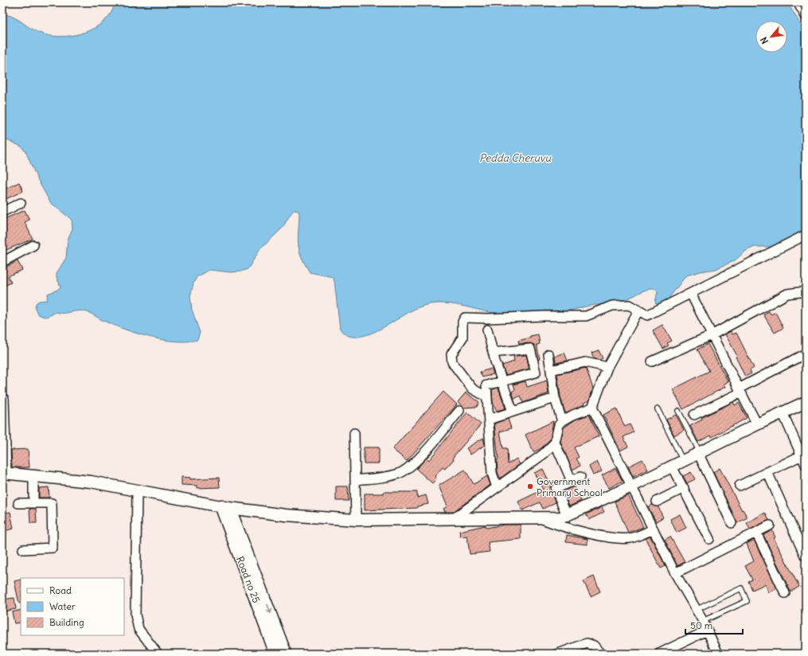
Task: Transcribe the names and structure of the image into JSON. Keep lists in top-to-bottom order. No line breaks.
{"streets":{"street":["Road no 25"]},"water":["Pedda Cheruvu"],"places":["Government Primary School"],"legend":["Road","Water","Building"],"scale_bar":"50 m","north":"bottom left"}
